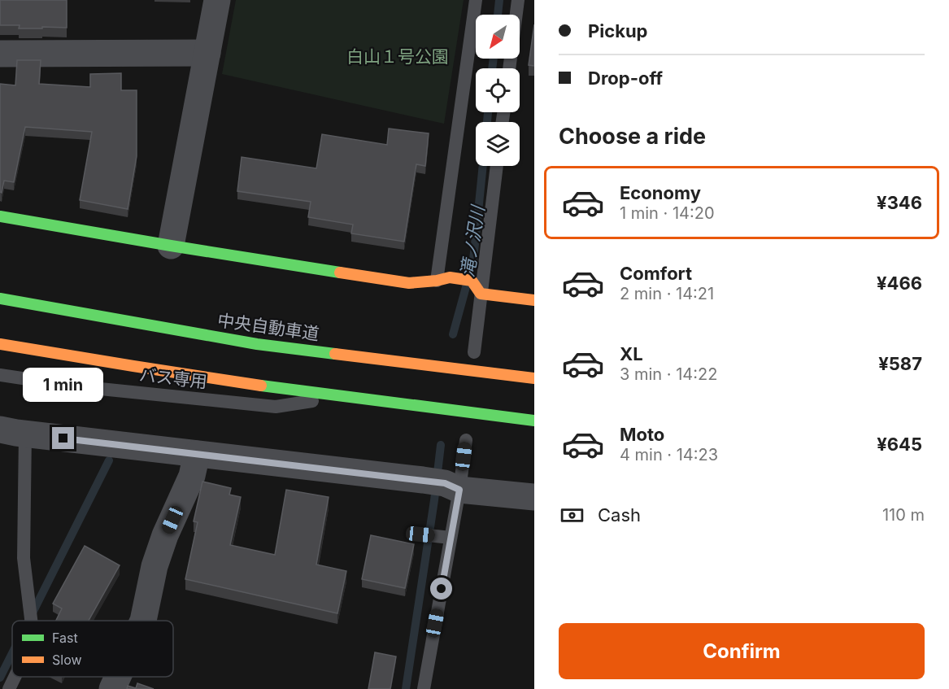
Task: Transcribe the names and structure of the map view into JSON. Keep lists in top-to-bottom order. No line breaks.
{"streets":{"main road":["中央自動車道"],"lane":["バス専用"]},"water":["滝ノ沢川"],"parks":["白山１号公園"],"legend":["Fast","Slow"],"north":"bottom left","page":{"banner":["Pickup","Drop-off"],"heading":"Choose a ride","list":[{"name":"Economy","note":"1 min · 14:20","value":"¥346"},{"name":"Comfort","note":"2 min · 14:21","value":"¥466"},{"name":"XL","note":"3 min · 14:22","value":"¥587"},{"name":"Moto","note":"4 min · 14:23","value":"¥645"}],"bubble":"1 min","pay":["Cash","110 m"],"buttons":"Confirm"}}
